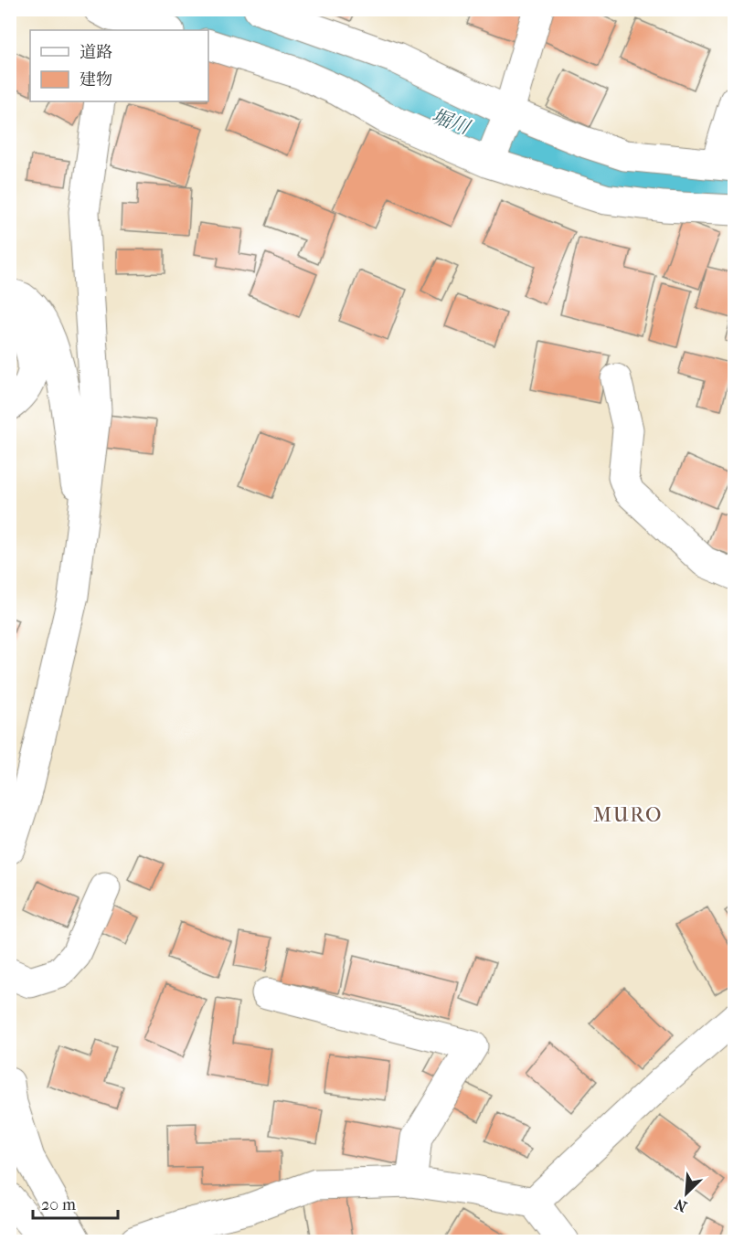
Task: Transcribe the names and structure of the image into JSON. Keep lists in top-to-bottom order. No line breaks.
{"districts":["MURO"],"water":["堀川"],"legend":["道路","建物"],"scale_bar":"20 m","north":"bottom left"}
